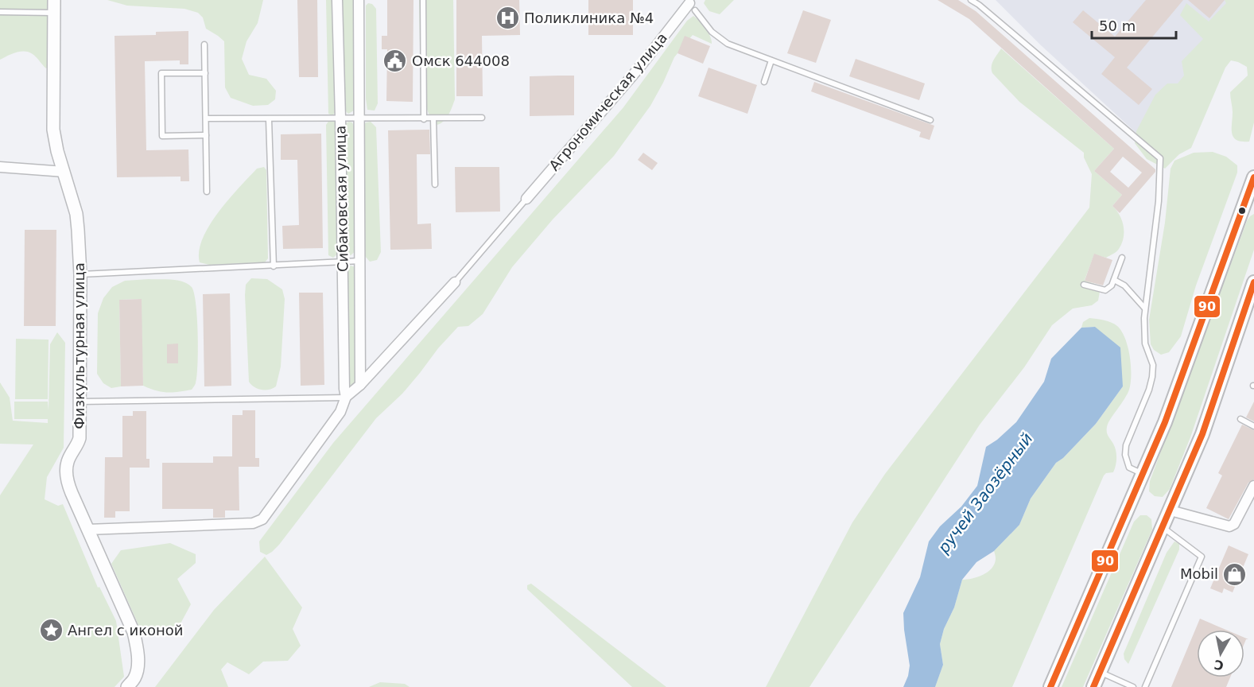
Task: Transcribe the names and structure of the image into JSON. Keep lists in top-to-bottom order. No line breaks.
{"streets":{"street":["Агрономическая улица","Сибаковская улица","Физкультурная улица"]},"water":["ручей Заозёрный"],"places":{"hospital":["Поликлиника №4"],"public building":["Омск 644008"],"shop":["Mobil"],"place":["Ангел с иконой"]},"lines":["transit line 90"],"scale_bar":"50 m","north":"bottom"}
